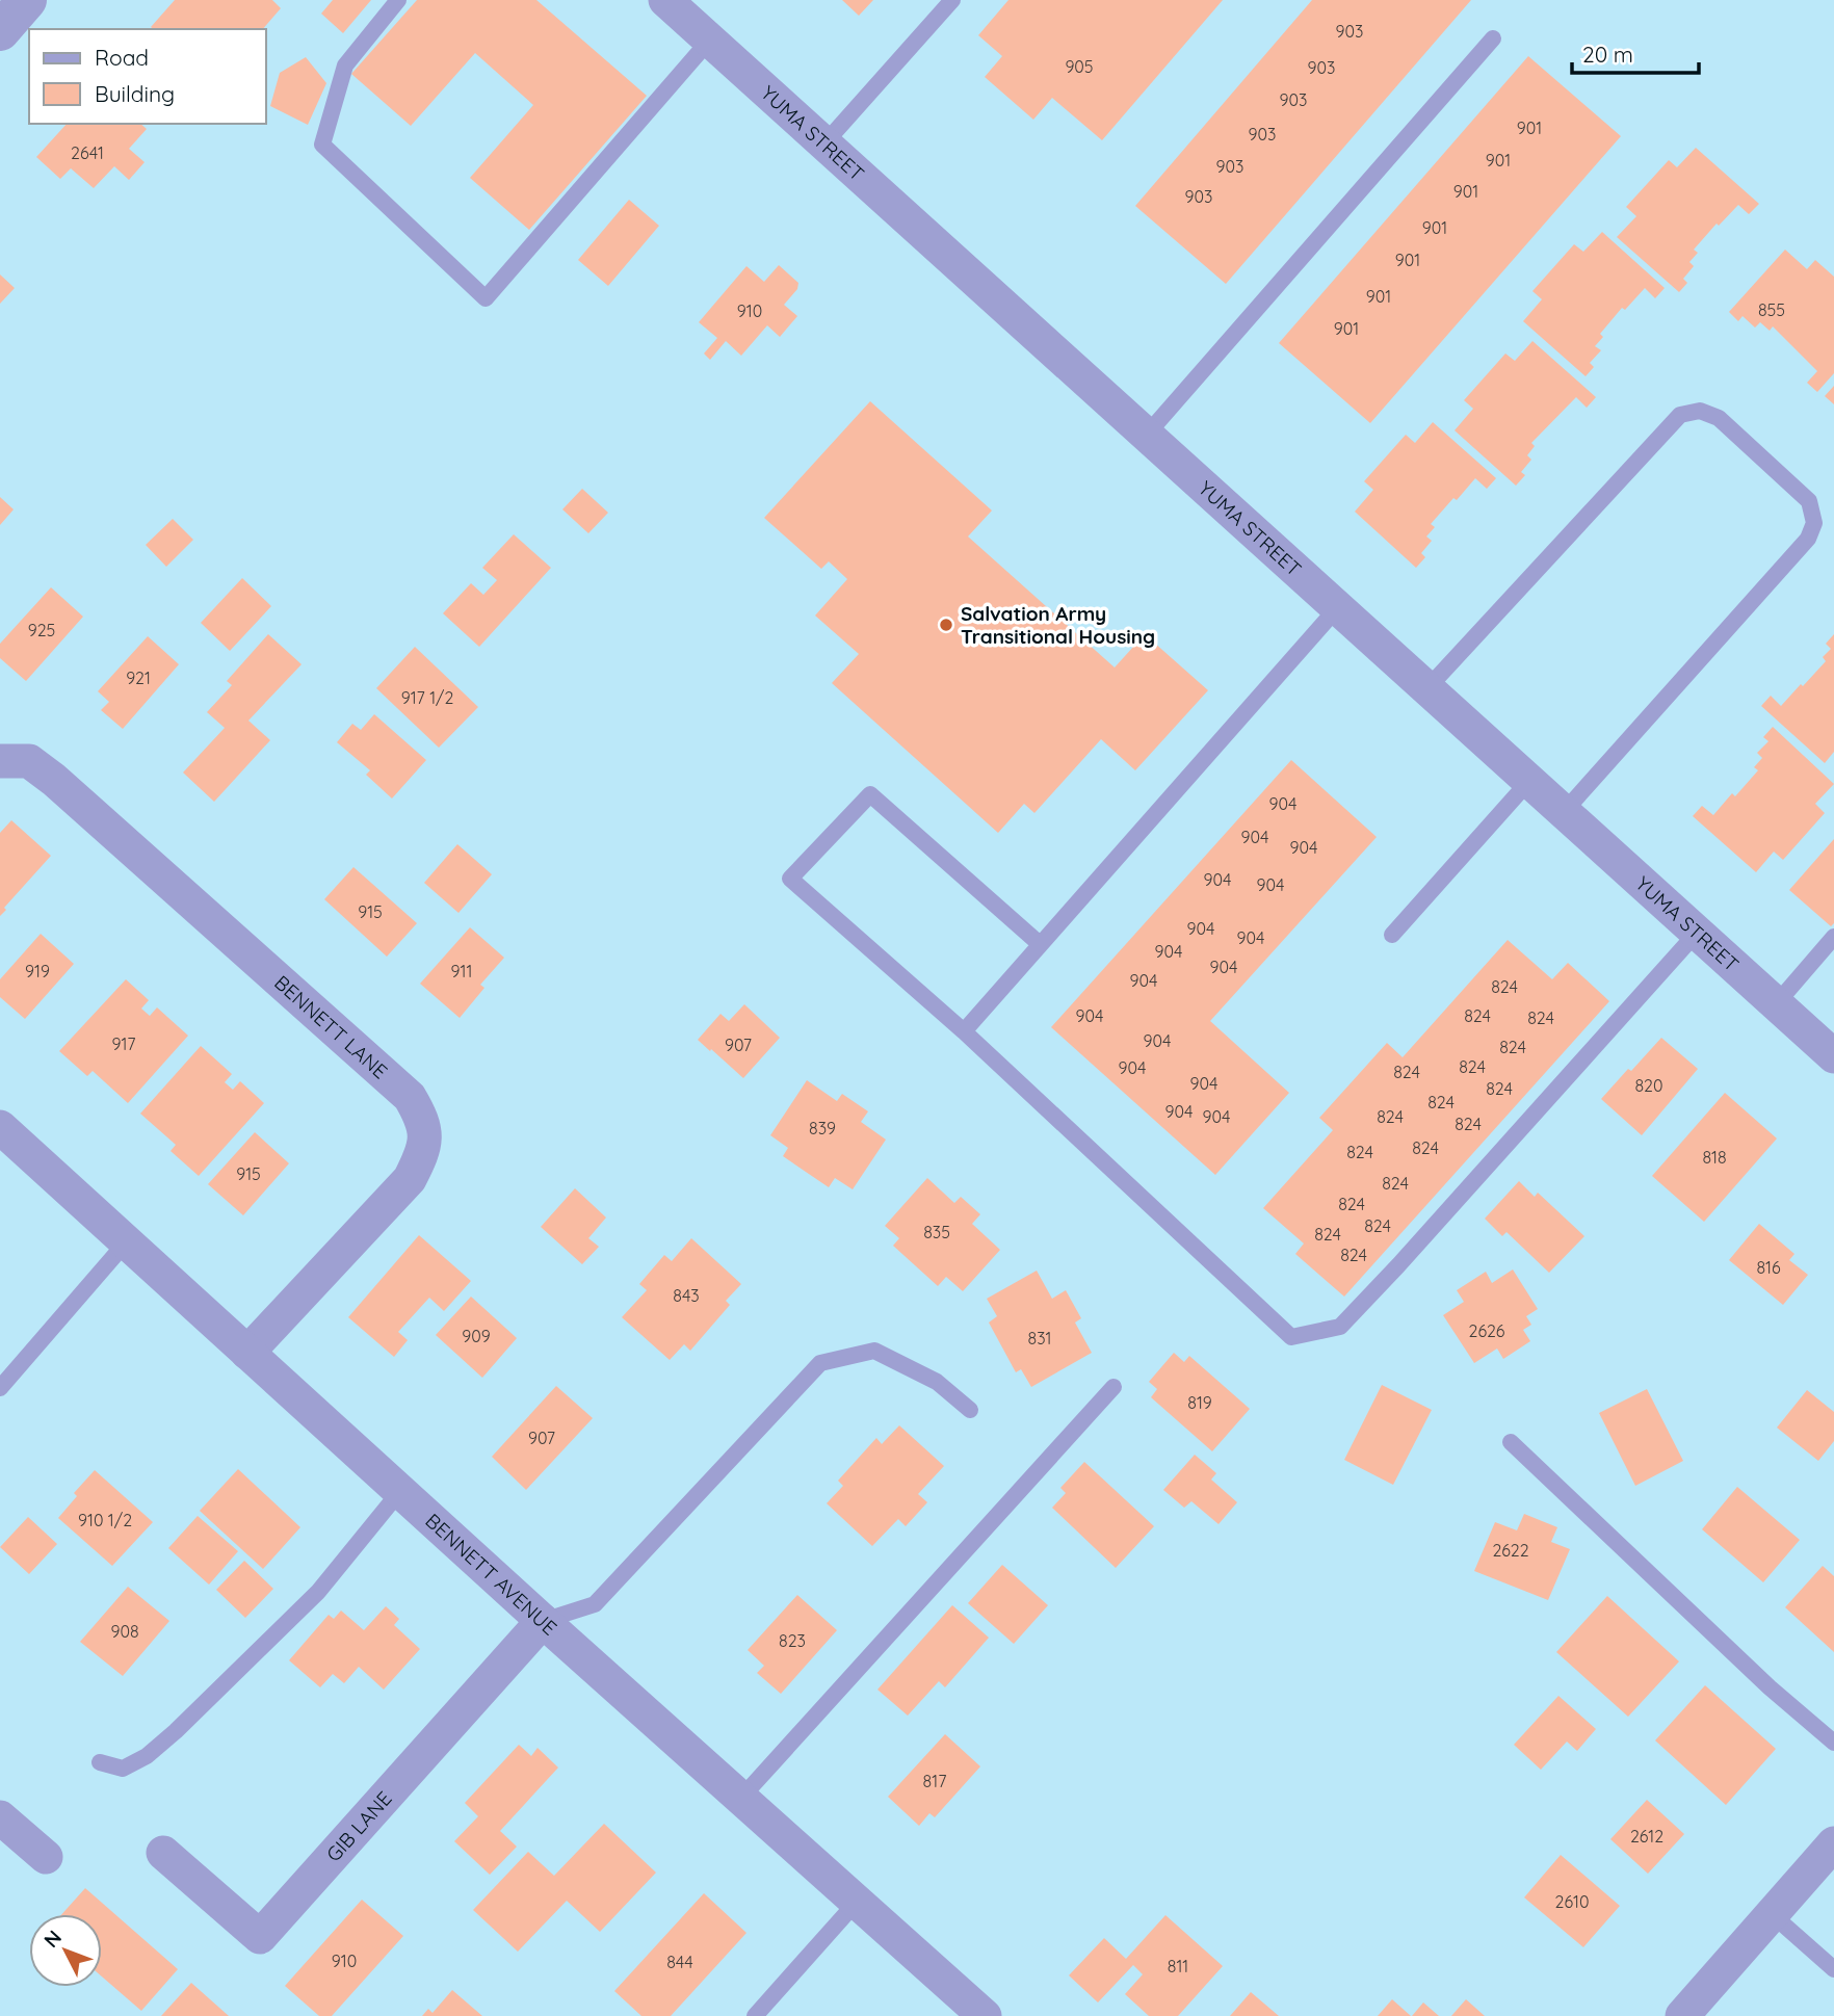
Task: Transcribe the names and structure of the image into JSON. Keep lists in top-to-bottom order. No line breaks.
{"streets":{"street":["YUMA STREET","BENNETT LANE","BENNETT AVENUE","GIB LANE"]},"crossings":[["BENNETT LANE","BENNETT AVENUE"],["BENNETT AVENUE","GIB LANE"]],"places":["Salvation Army Transitional Housing"],"house_numbers":["903","905","903","903","901","903","2641","901","903","901","903","901","901","901","855","910","901","925","921","917 1/2","904","904","904","904","904","915","904","904","904","904","919","911","904","824","904","824","824","904","917","907","824","824","904","824","904","820","824","824","904","904","824","824","839","824","824","818","915","824","824","824","835","824","824","816","843","2626","909","831","819","907","910 1/2","2622","908","823","817","2612","2610","910","844","811"],"legend":["Road","Building"],"scale_bar":"20 m","north":"top left"}
